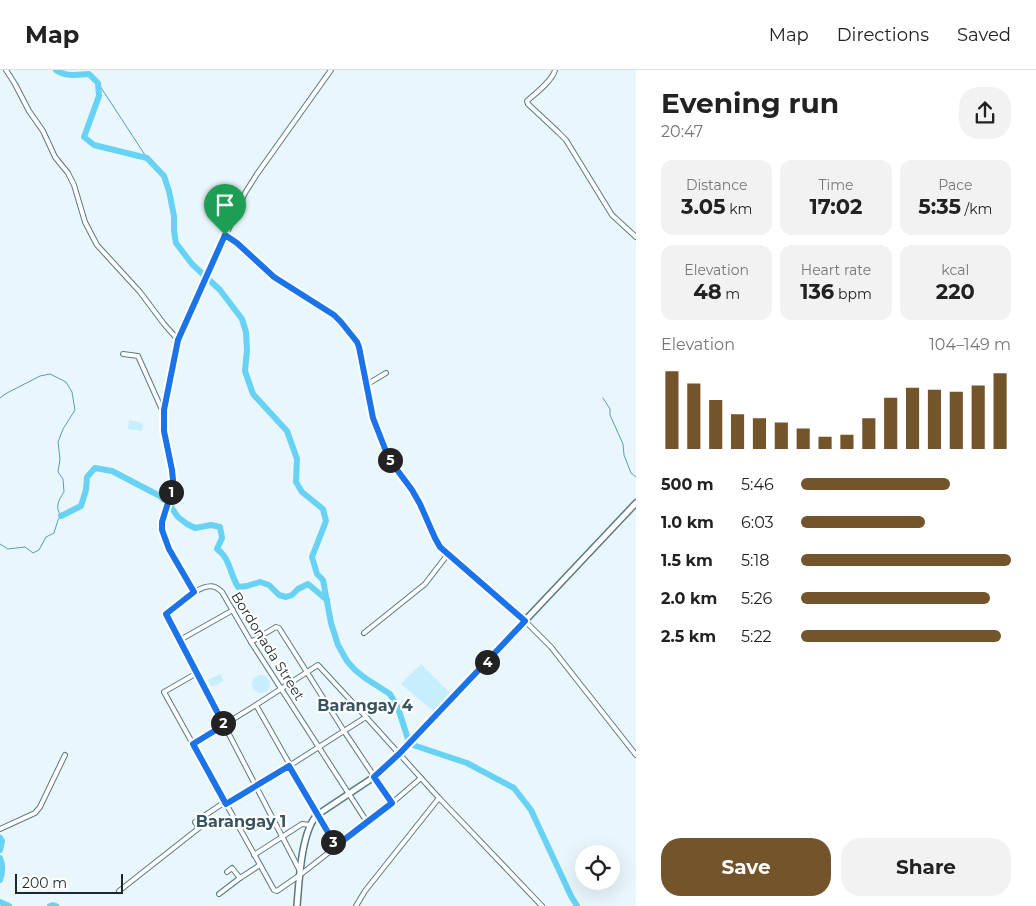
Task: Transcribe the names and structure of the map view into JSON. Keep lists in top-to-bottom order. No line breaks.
{"streets":{"street":["Bordonada Street"]},"districts":["Barangay 4","Barangay 1"],"scale_bar":"200 m","page":{"header":"Map","nav":["Map","Directions","Saved"],"heading":["Evening run","20:47"],"stats":[["Distance","3.05 km"],["Time","17:02"],["Pace","5:35 /km"],["Elevation","48 m"],["Heart rate","136 bpm"],["kcal","220"]],"chart":["Elevation","104–149 m"],"pins":["5","1","4","2","3"],"list":[{"name":"500 m","note":"5:46"},{"name":"1.0 km","note":"6:03"},{"name":"1.5 km","note":"5:18"},{"name":"2.0 km","note":"5:26"},{"name":"2.5 km","note":"5:22"}],"buttons":["Save","Share"],"scale":"200 m"}}
